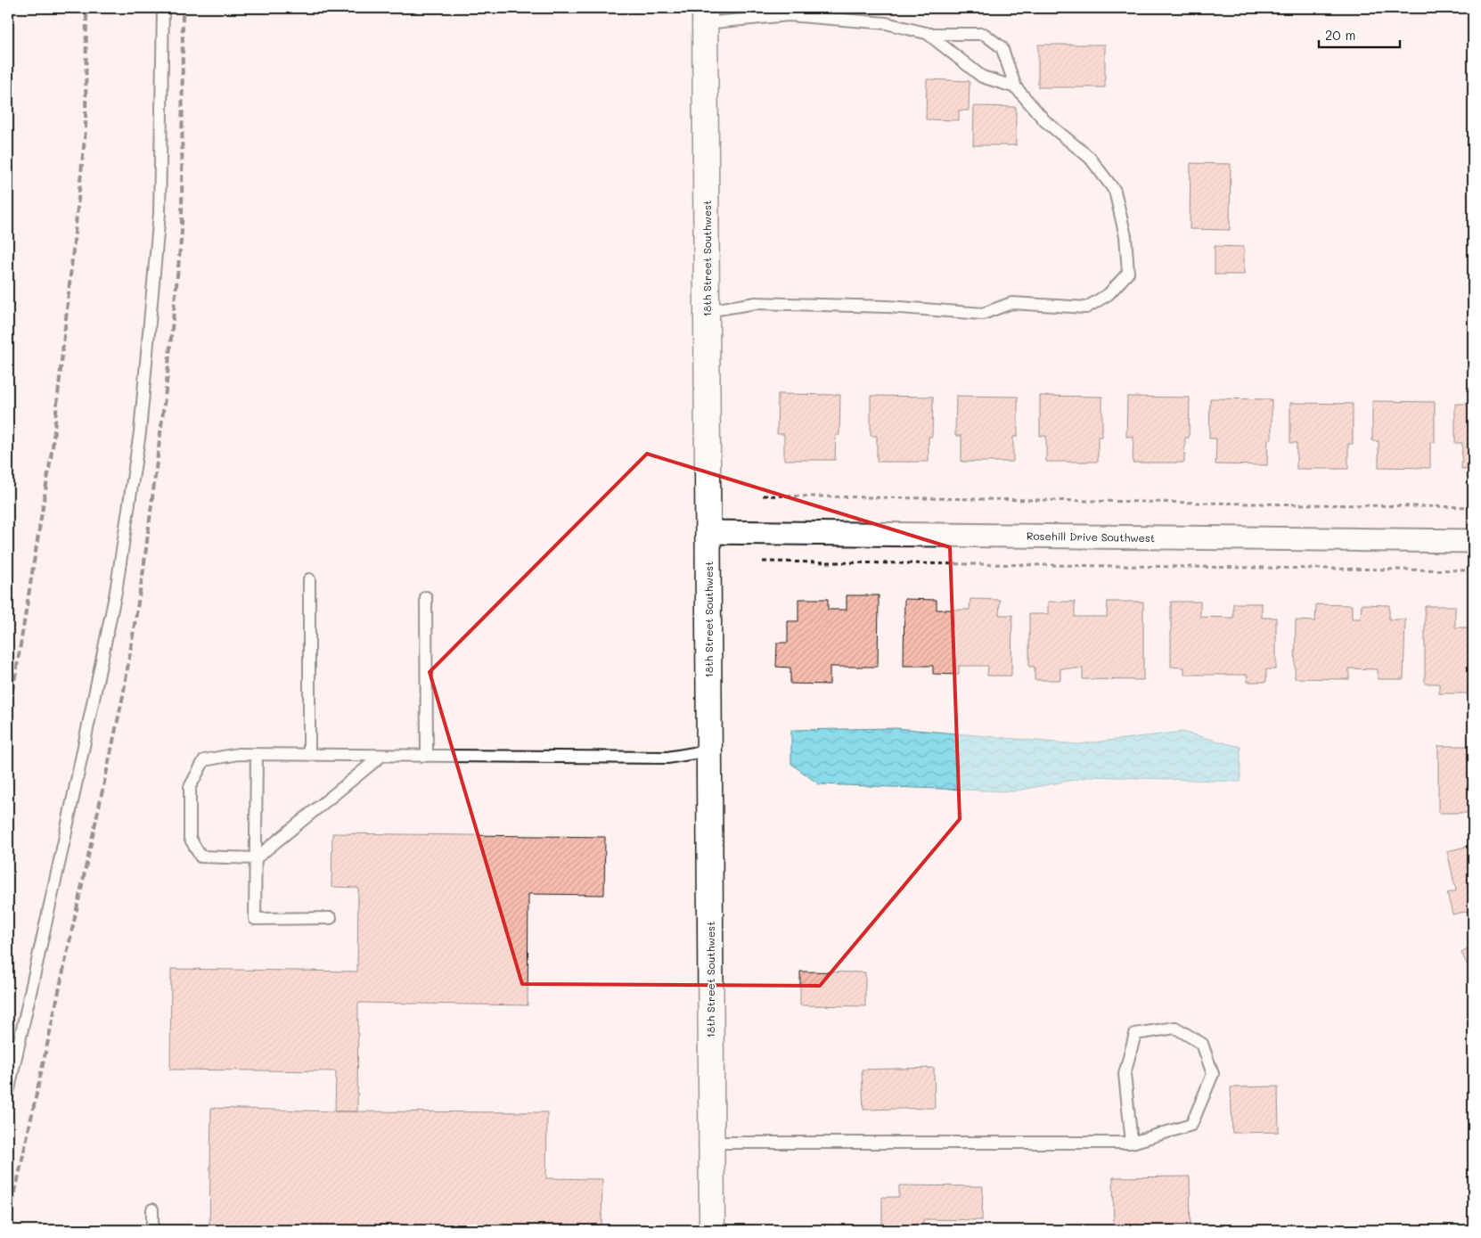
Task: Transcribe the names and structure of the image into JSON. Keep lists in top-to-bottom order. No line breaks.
{"streets":{"street":["18th Street Southwest","Rosehill Drive Southwest"]},"crossings":[["18th Street Southwest","Rosehill Drive Southwest"]],"scale_bar":"20 m"}
